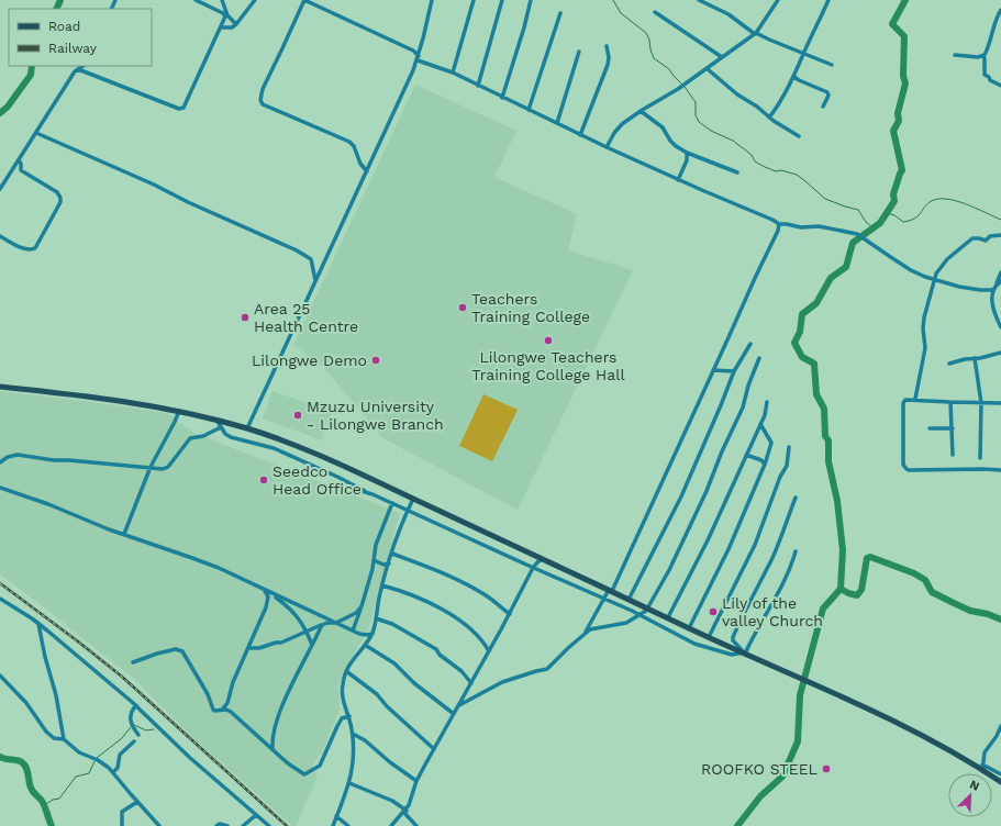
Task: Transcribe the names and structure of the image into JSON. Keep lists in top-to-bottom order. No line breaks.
{"places":["Teachers Training College","Area 25 Health Centre","Lilongwe Teachers Training College Hall","Lilongwe Demo","Mzuzu University - Lilongwe Branch","Seedco Head Office","Lily of the valley Church","ROOFKO STEEL"],"legend":["Road","Railway"],"north":"top right"}
